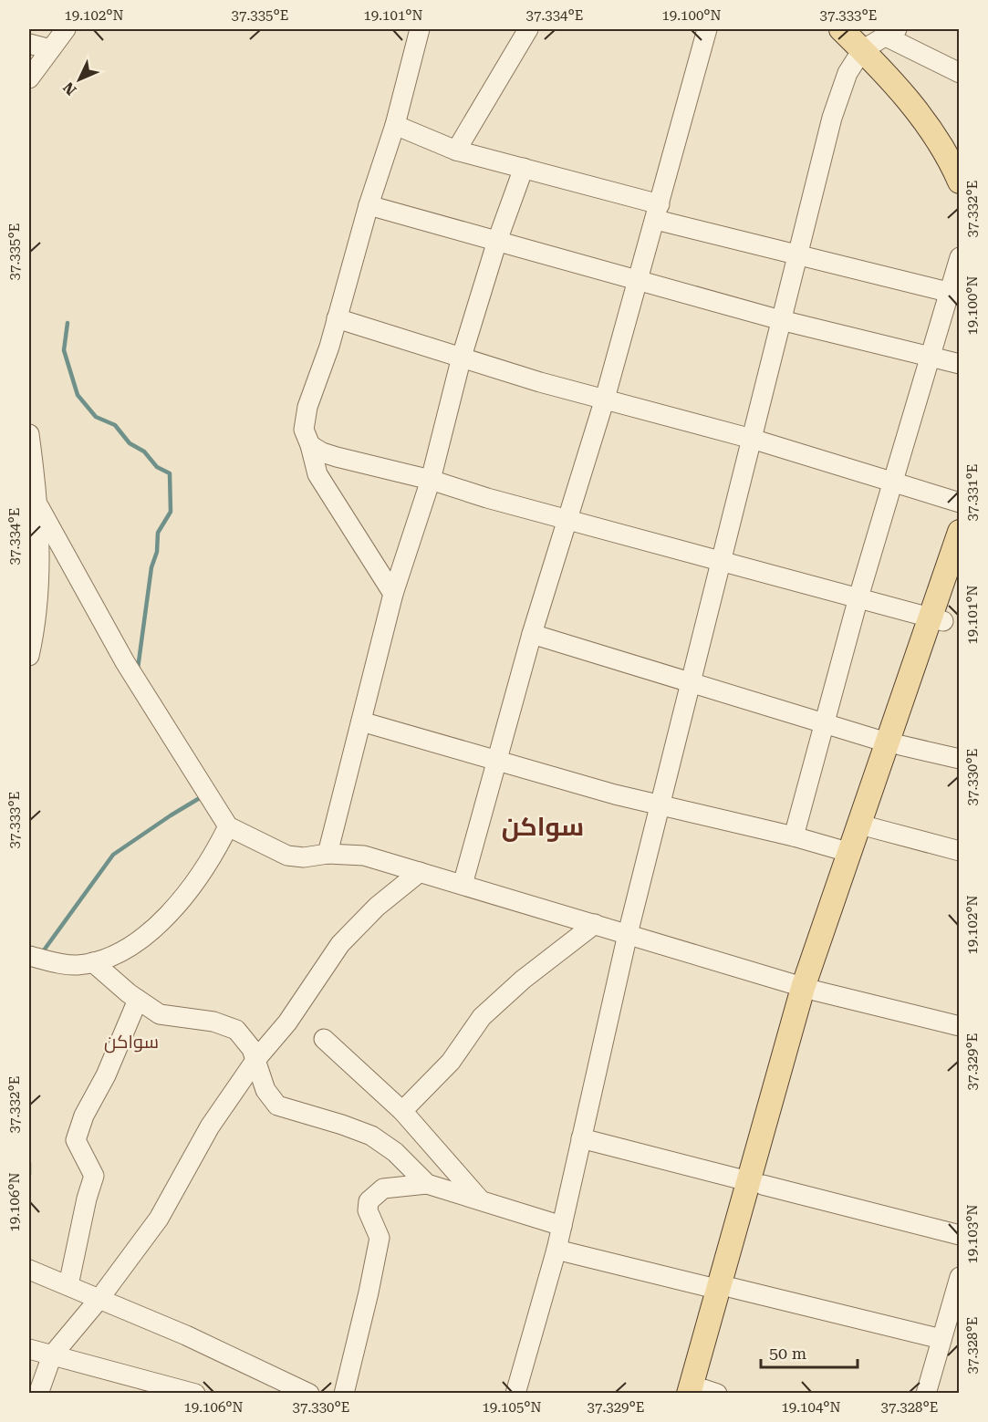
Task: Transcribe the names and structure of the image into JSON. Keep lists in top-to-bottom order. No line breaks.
{"districts":["سواكن","سواكن"],"scale_bar":"50 m","north":"bottom left","coordinates":["19.102°N","37.335°E","19.101°N","37.334°E","19.100°N","37.333°E","37.332°E","37.331°E","37.330°E","37.329°E","19.106°N","19.103°N","37.328°E","19.105°N","19.104°N"]}
